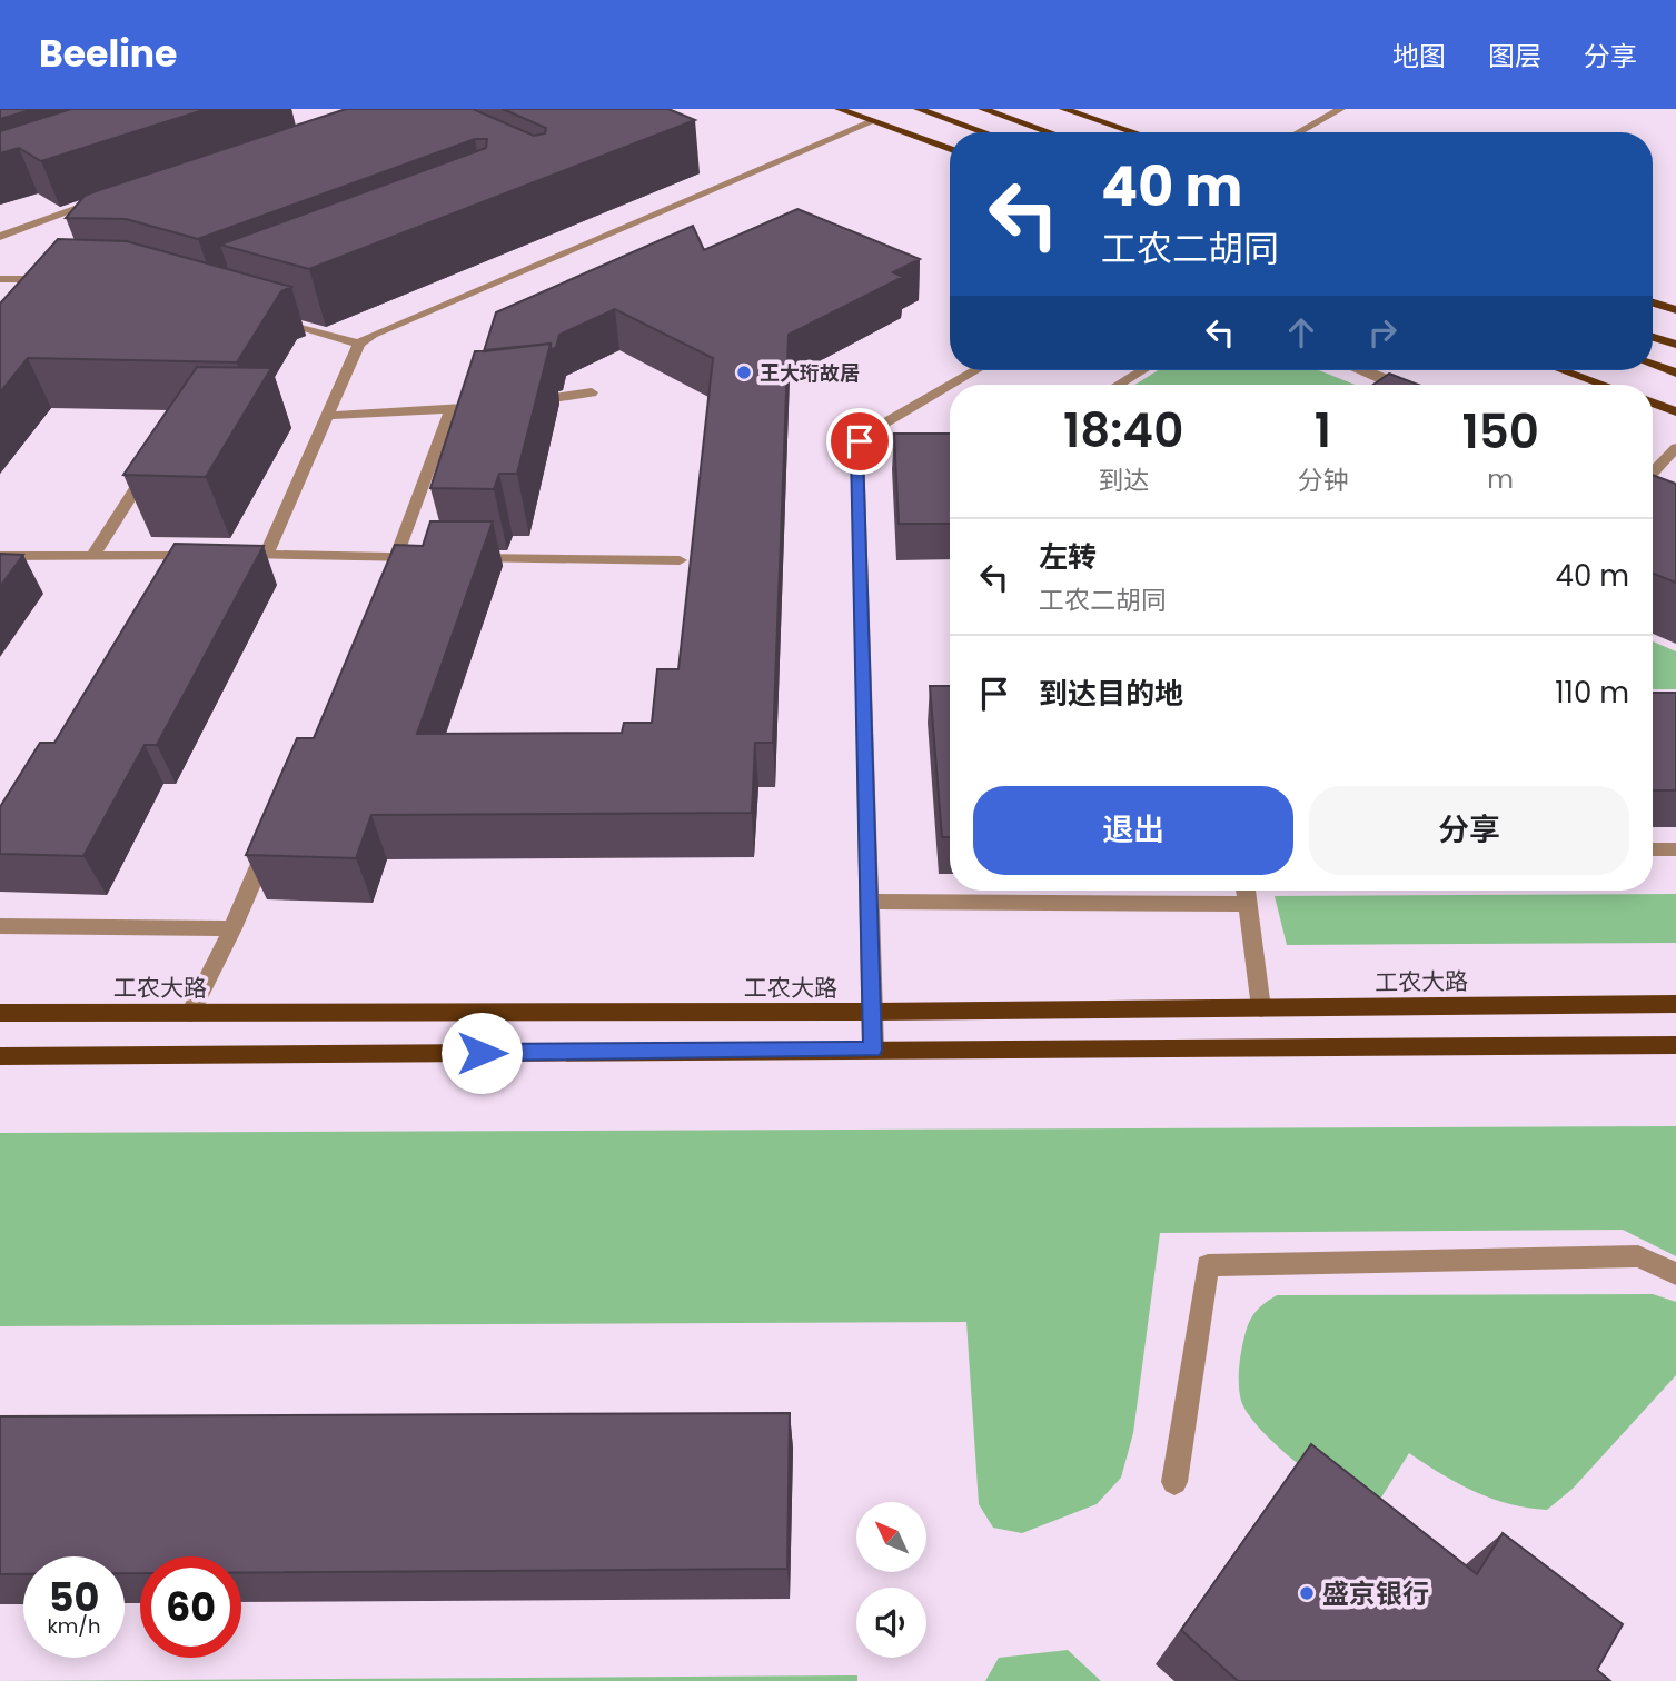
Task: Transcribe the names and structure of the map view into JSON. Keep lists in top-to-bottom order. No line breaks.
{"streets":{"main road":["工农大路"]},"places":["王大珩故居","盛京银行"],"north":"top left","page":{"header":"Beeline","nav":["地图","图层","分享"],"turn":["40 m","工农二胡同"],"eta":["18:40","到达","1","分钟","150","m"],"list":[{"name":"左转","note":"工农二胡同","value":"40 m"},{"name":"到达目的地","value":"110 m"}],"buttons":["退出","分享"],"speed":"50 km/h","limit":"60"}}
